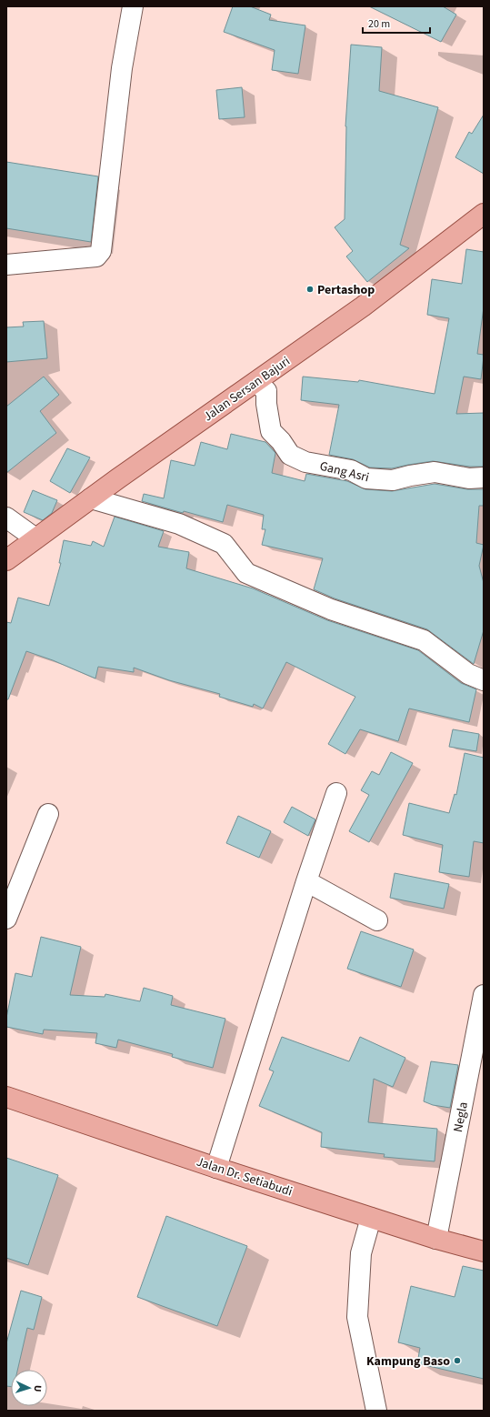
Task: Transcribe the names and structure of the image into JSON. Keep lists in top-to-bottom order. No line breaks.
{"streets":{"main road":["Jalan Sersan Bajuri","Jalan Dr. Setiabudi"],"street":["Gang Asri","Negla"]},"crossings":[["Jalan Sersan Bajuri","Gang Asri"],["Negla","Jalan Dr. Setiabudi"]],"places":["Pertashop","Kampung Baso"],"scale_bar":"20 m","north":"right"}
